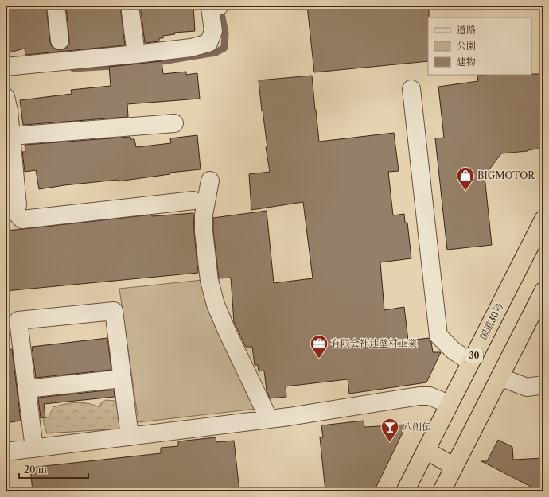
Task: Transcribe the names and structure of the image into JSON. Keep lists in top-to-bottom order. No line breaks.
{"streets":{"highway":["国道30号","30"]},"places":{"shop":["BIGMOTOR"],"office":["有限会社辻壁材工業"],"bar":["八剣伝"]},"legend":["道路","公園","建物"],"scale_bar":"20 m"}
